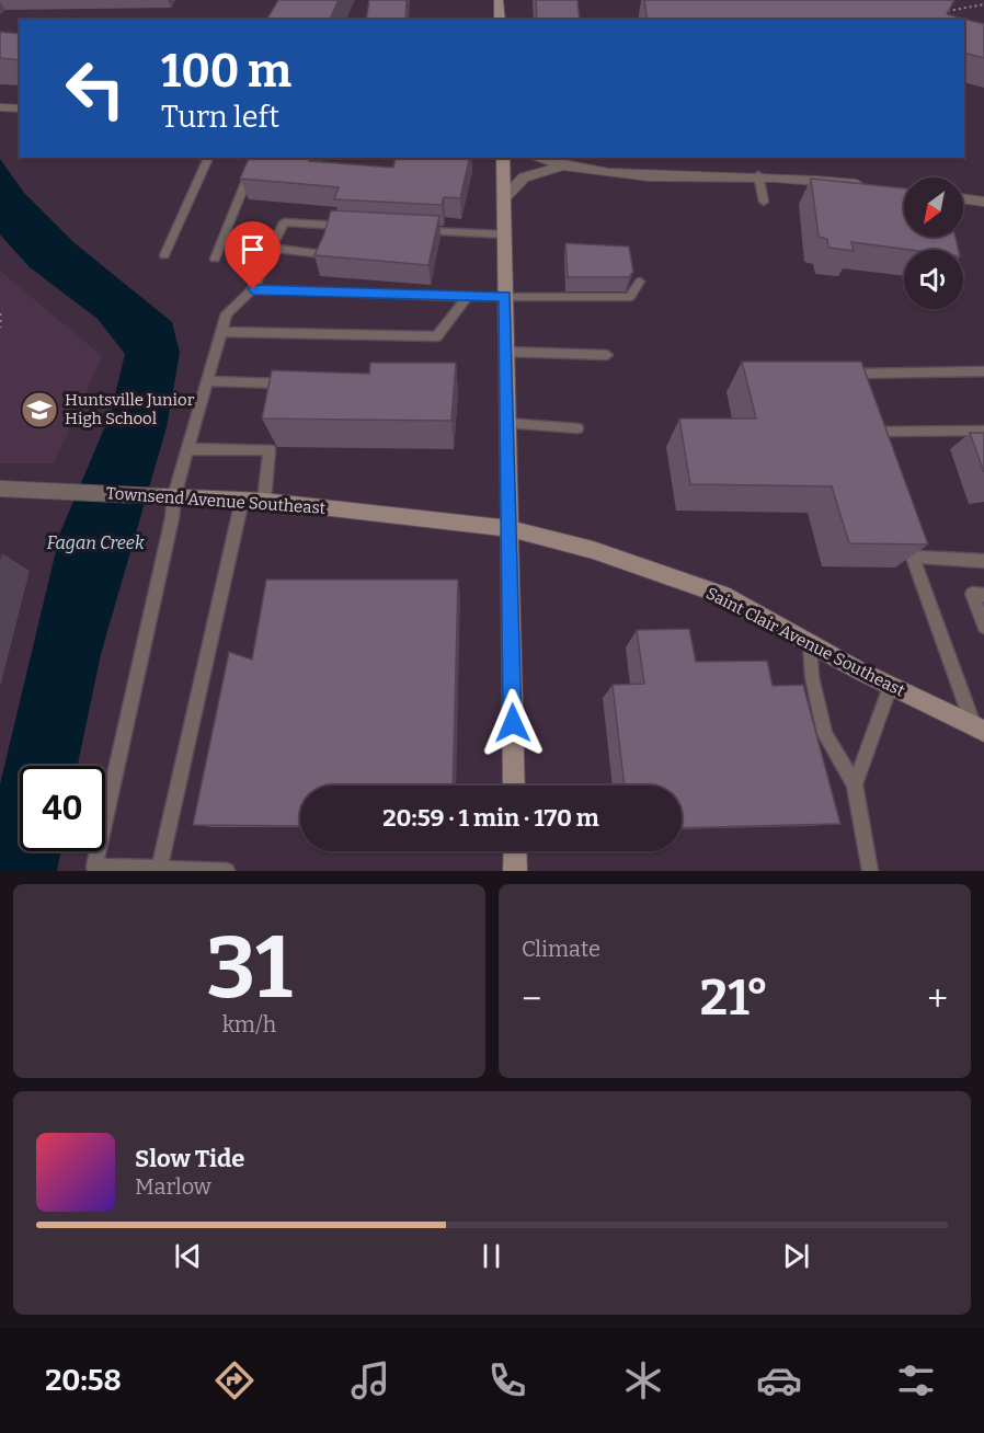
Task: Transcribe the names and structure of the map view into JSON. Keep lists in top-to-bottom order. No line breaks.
{"streets":{"street":["Townsend Avenue Southeast","Saint Clair Avenue Southeast"]},"crossings":[["Townsend Avenue Southeast","Saint Clair Avenue Southeast"]],"water":["Fagan Creek"],"places":{"school or university":["Huntsville Junior High School"]},"north":"bottom left","page":{"turn":["100 m","Turn left"],"limit":"40","trip":"20:59 · 1 min · 170 m","tile":[["31","km/h"],"Climate"],"heat":["−","21°","+"],"song":["Slow Tide","Marlow"],"tabs":"20:58"}}
